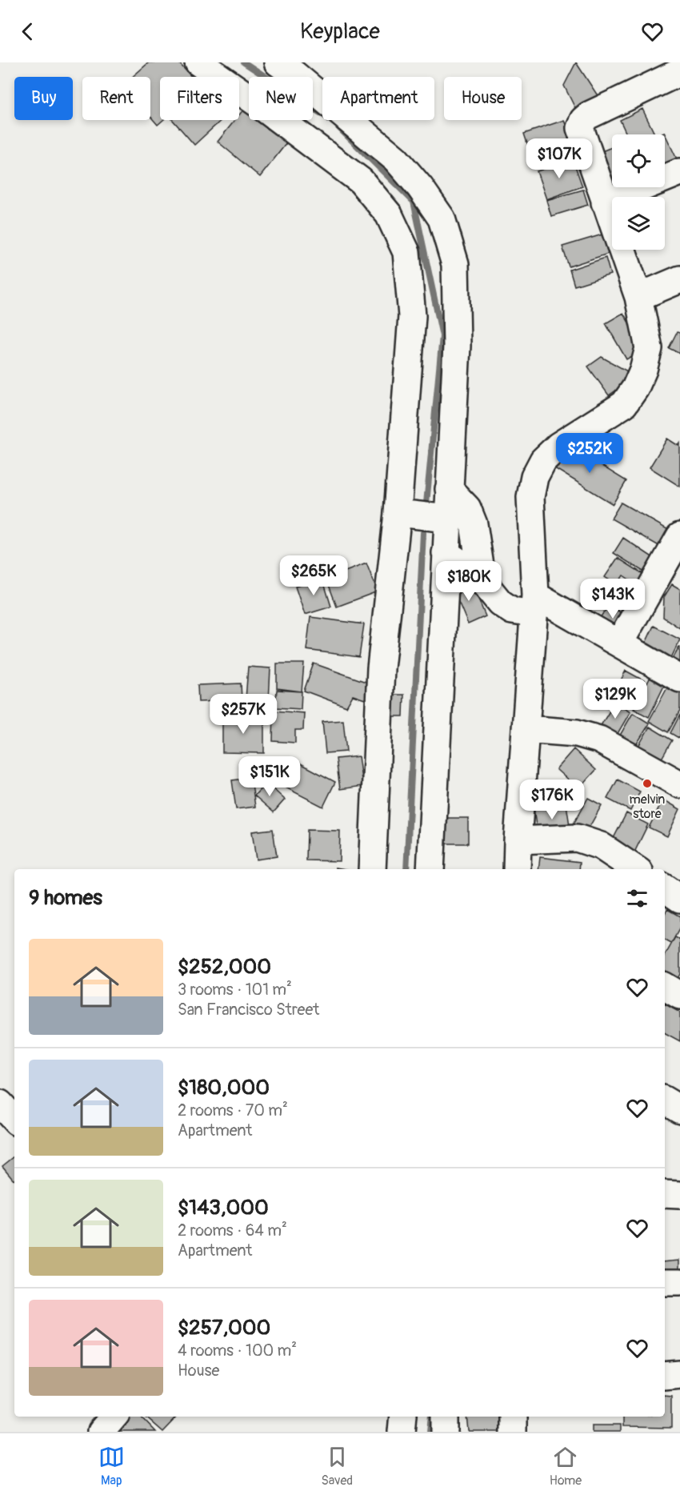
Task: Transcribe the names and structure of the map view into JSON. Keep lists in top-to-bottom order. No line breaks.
{"places":["melvin store"],"page":{"header":"Keyplace","chip":["Buy","Rent","Filters","New","Apartment","House"],"price":["$107K","$252K","$265K","$180K","$143K","$129K","$257K","$151K","$176K"],"heading":"9 homes","list":[{"name":"$252,000","note":"3 rooms · 101 m² · San Francisco Street"},{"name":"$180,000","note":"2 rooms · 70 m² · Apartment"},{"name":"$143,000","note":"2 rooms · 64 m² · Apartment"},{"name":"$257,000","note":"4 rooms · 100 m² · House"}],"tabs":["Map","Saved","Home"]}}
